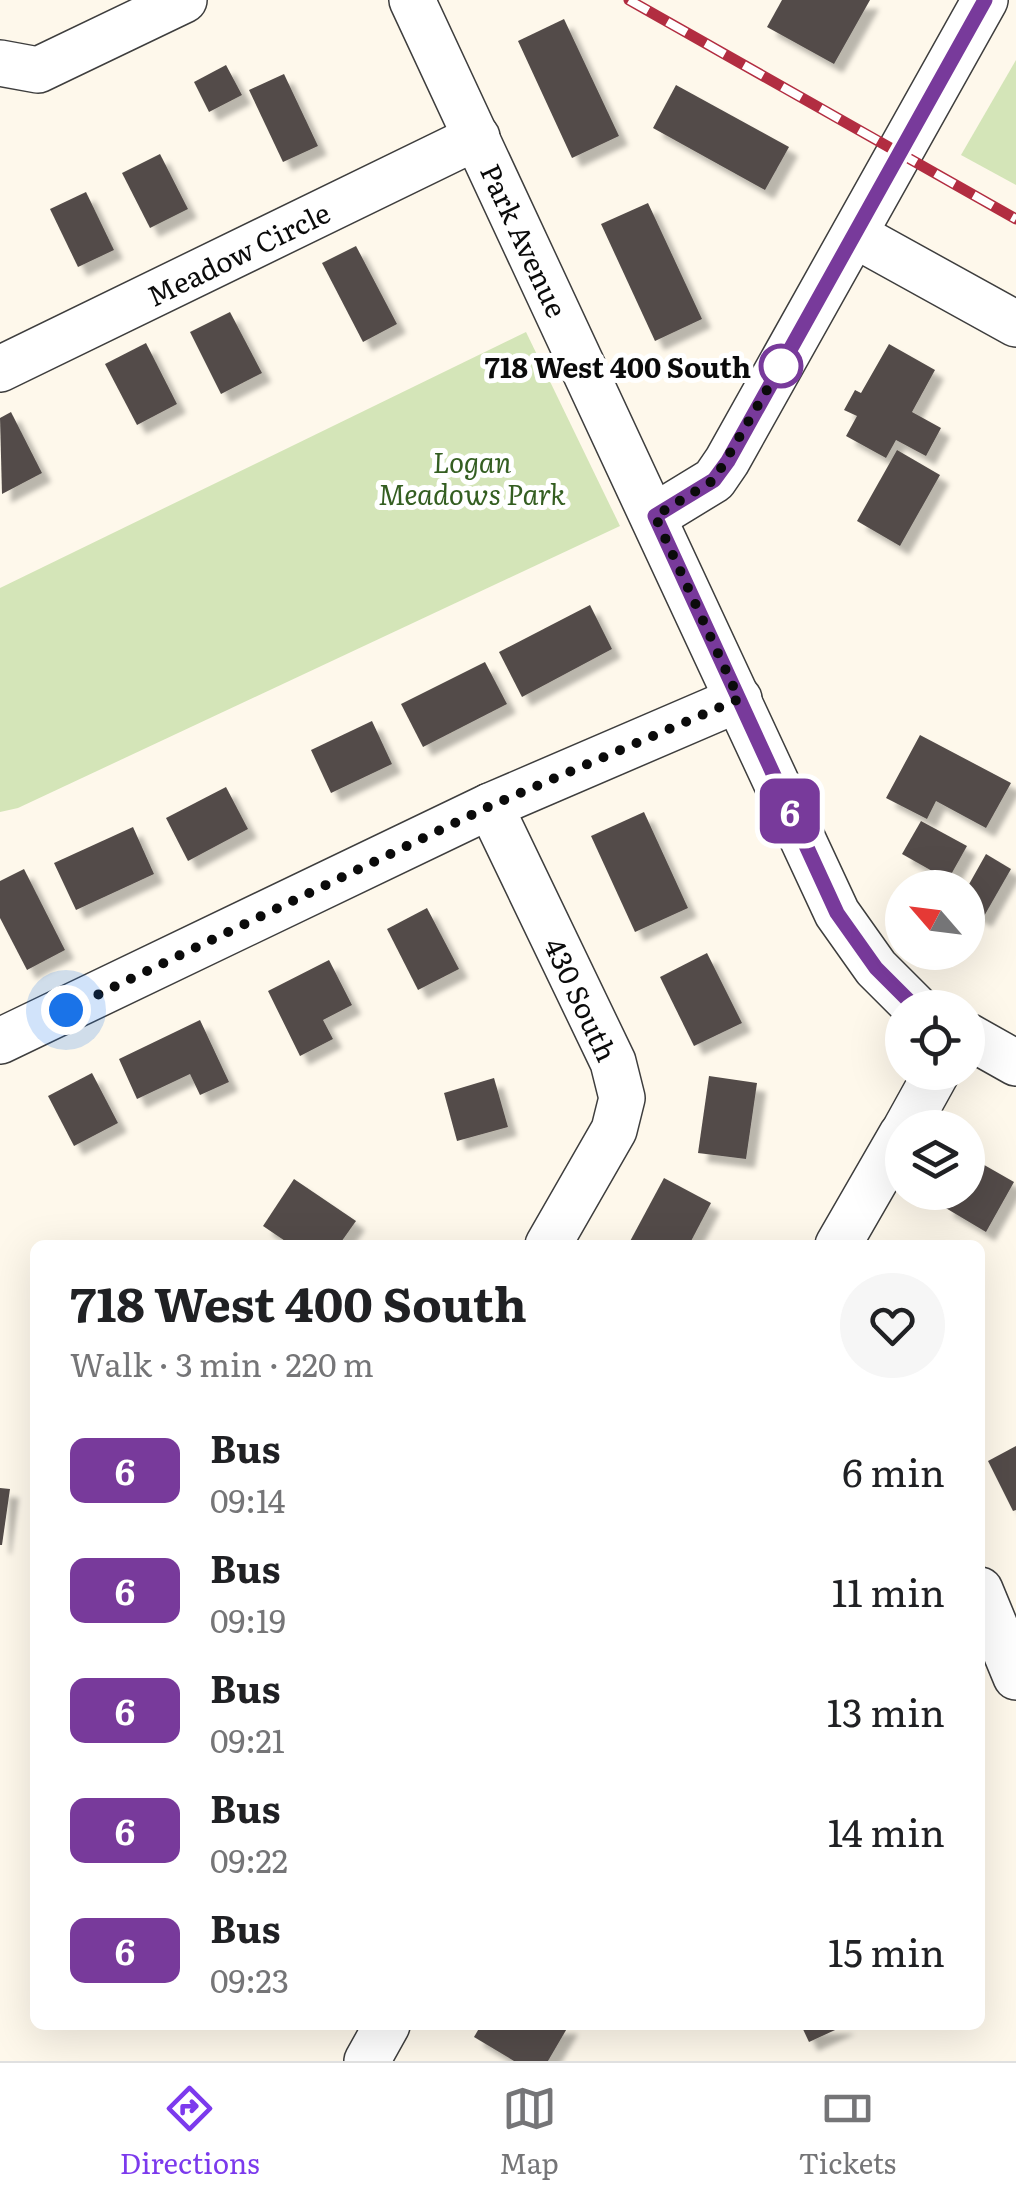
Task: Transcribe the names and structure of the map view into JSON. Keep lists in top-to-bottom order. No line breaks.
{"streets":{"street":["Park Avenue","Meadow Circle","430 South"]},"crossings":[["Park Avenue","Meadow Circle"]],"parks":["Logan Meadows Park"],"places":["718 West 400 South"],"lines":["bus line 6"],"north":"top left","page":{"on_map":"6","heading":["718 West 400 South","Walk · 3 min · 220 m"],"list":[{"mark":"6","name":"Bus","note":"09:14","value":"6 min"},{"mark":"6","name":"Bus","note":"09:19","value":"11 min"},{"mark":"6","name":"Bus","note":"09:21","value":"13 min"},{"mark":"6","name":"Bus","note":"09:22","value":"14 min"},{"mark":"6","name":"Bus","note":"09:23","value":"15 min"}],"tabs":["Directions","Map","Tickets"]}}
